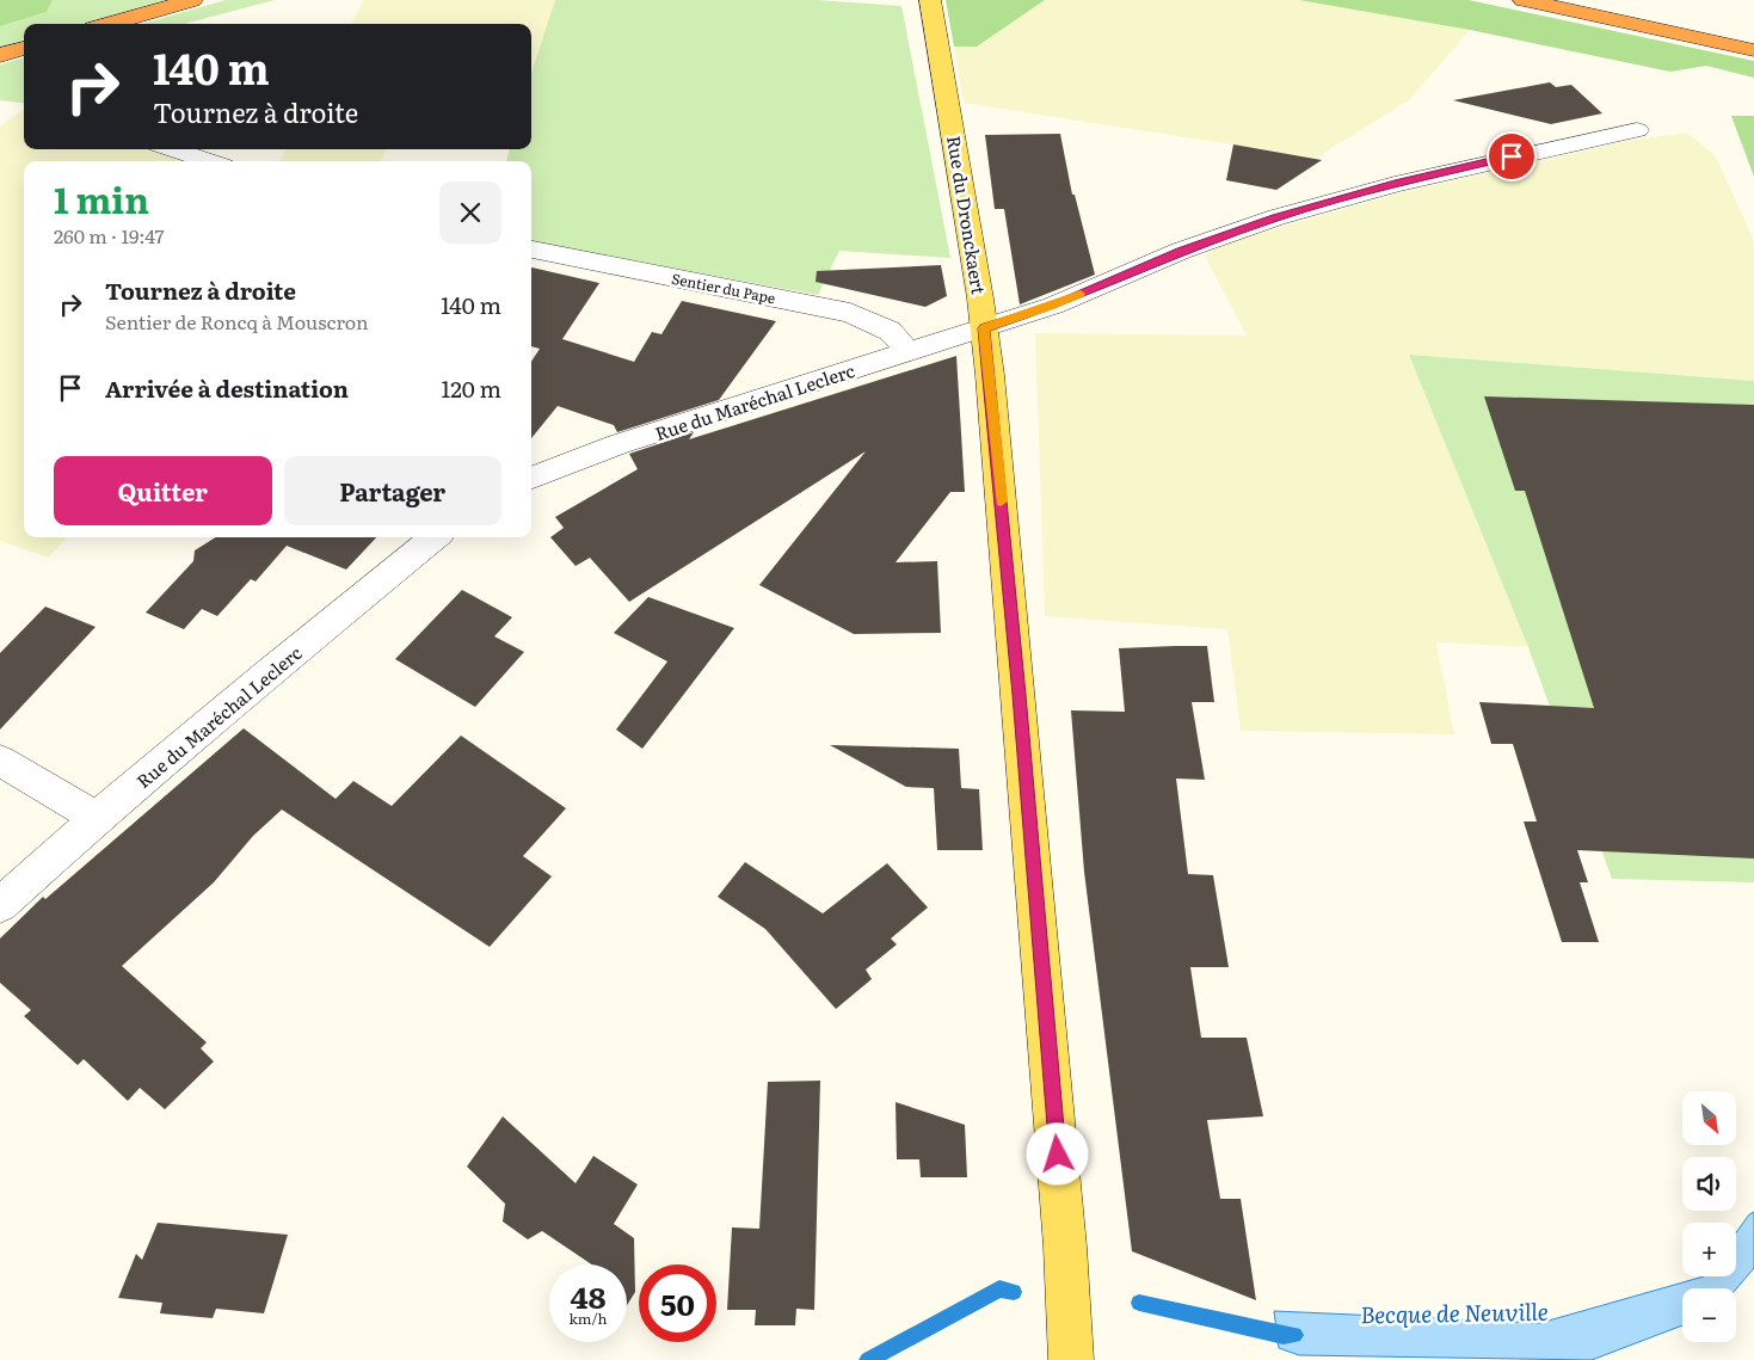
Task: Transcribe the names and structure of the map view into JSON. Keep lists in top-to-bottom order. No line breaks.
{"streets":{"main road":["Rue du Dronckaert"],"street":["Sentier du Pape","Rue du Maréchal Leclerc"]},"crossings":[["Rue du Dronckaert","Rue du Maréchal Leclerc"],["Sentier du Pape","Rue du Maréchal Leclerc"]],"water":["Becque de Neuville"],"north":"bottom right","page":{"turn":["140 m","Tournez à droite"],"heading":["1 min","260 m · 19:47"],"list":[{"name":"Tournez à droite","note":"Sentier de Roncq à Mouscron","value":"140 m"},{"name":"Arrivée à destination","value":"120 m"}],"buttons":["Quitter","Partager"],"map_buttons":["+","−"],"speed":"48 km/h","limit":"50"}}
